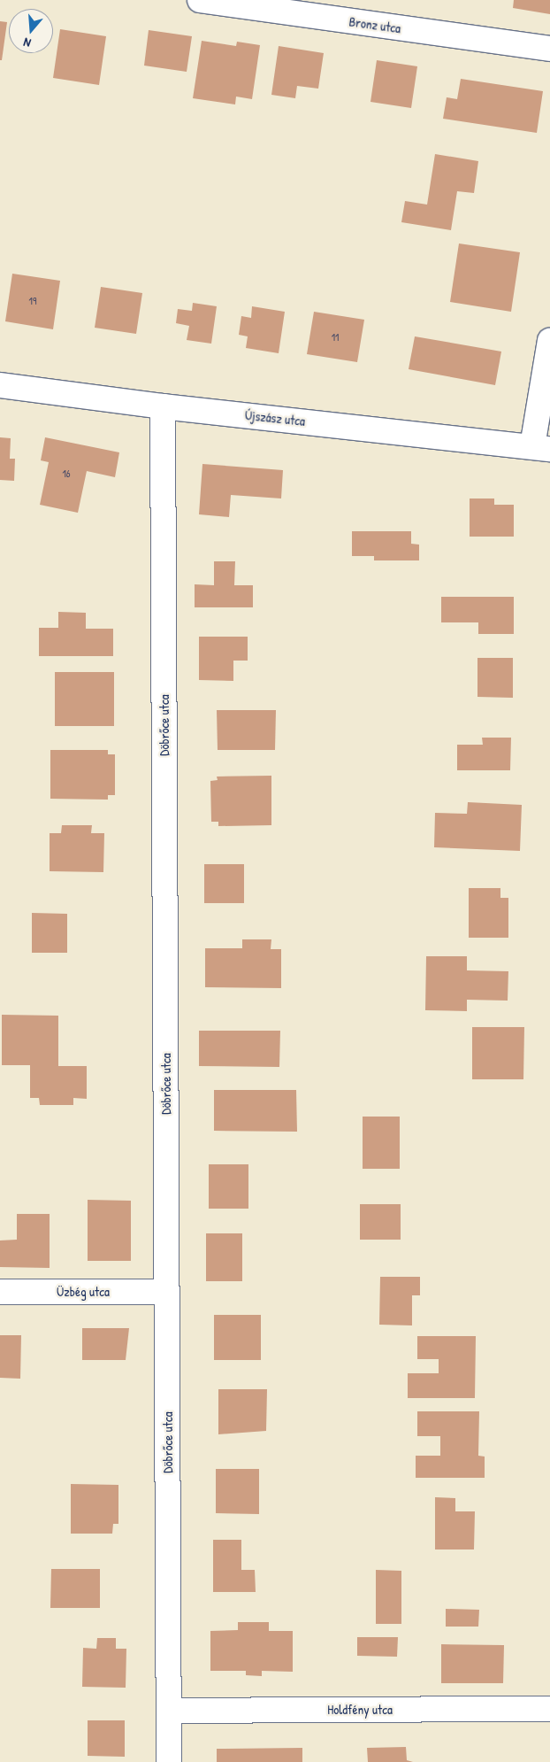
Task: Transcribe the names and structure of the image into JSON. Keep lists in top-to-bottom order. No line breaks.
{"streets":{"street":["Bronz utca","Újszász utca","Döbrőce utca","Üzbég utca","Holdfény utca"]},"crossings":[["Újszász utca","Döbrőce utca"],["Döbrőce utca","Üzbég utca"],["Döbrőce utca","Holdfény utca"]],"house_numbers":["19","11","16"],"north":"bottom"}
